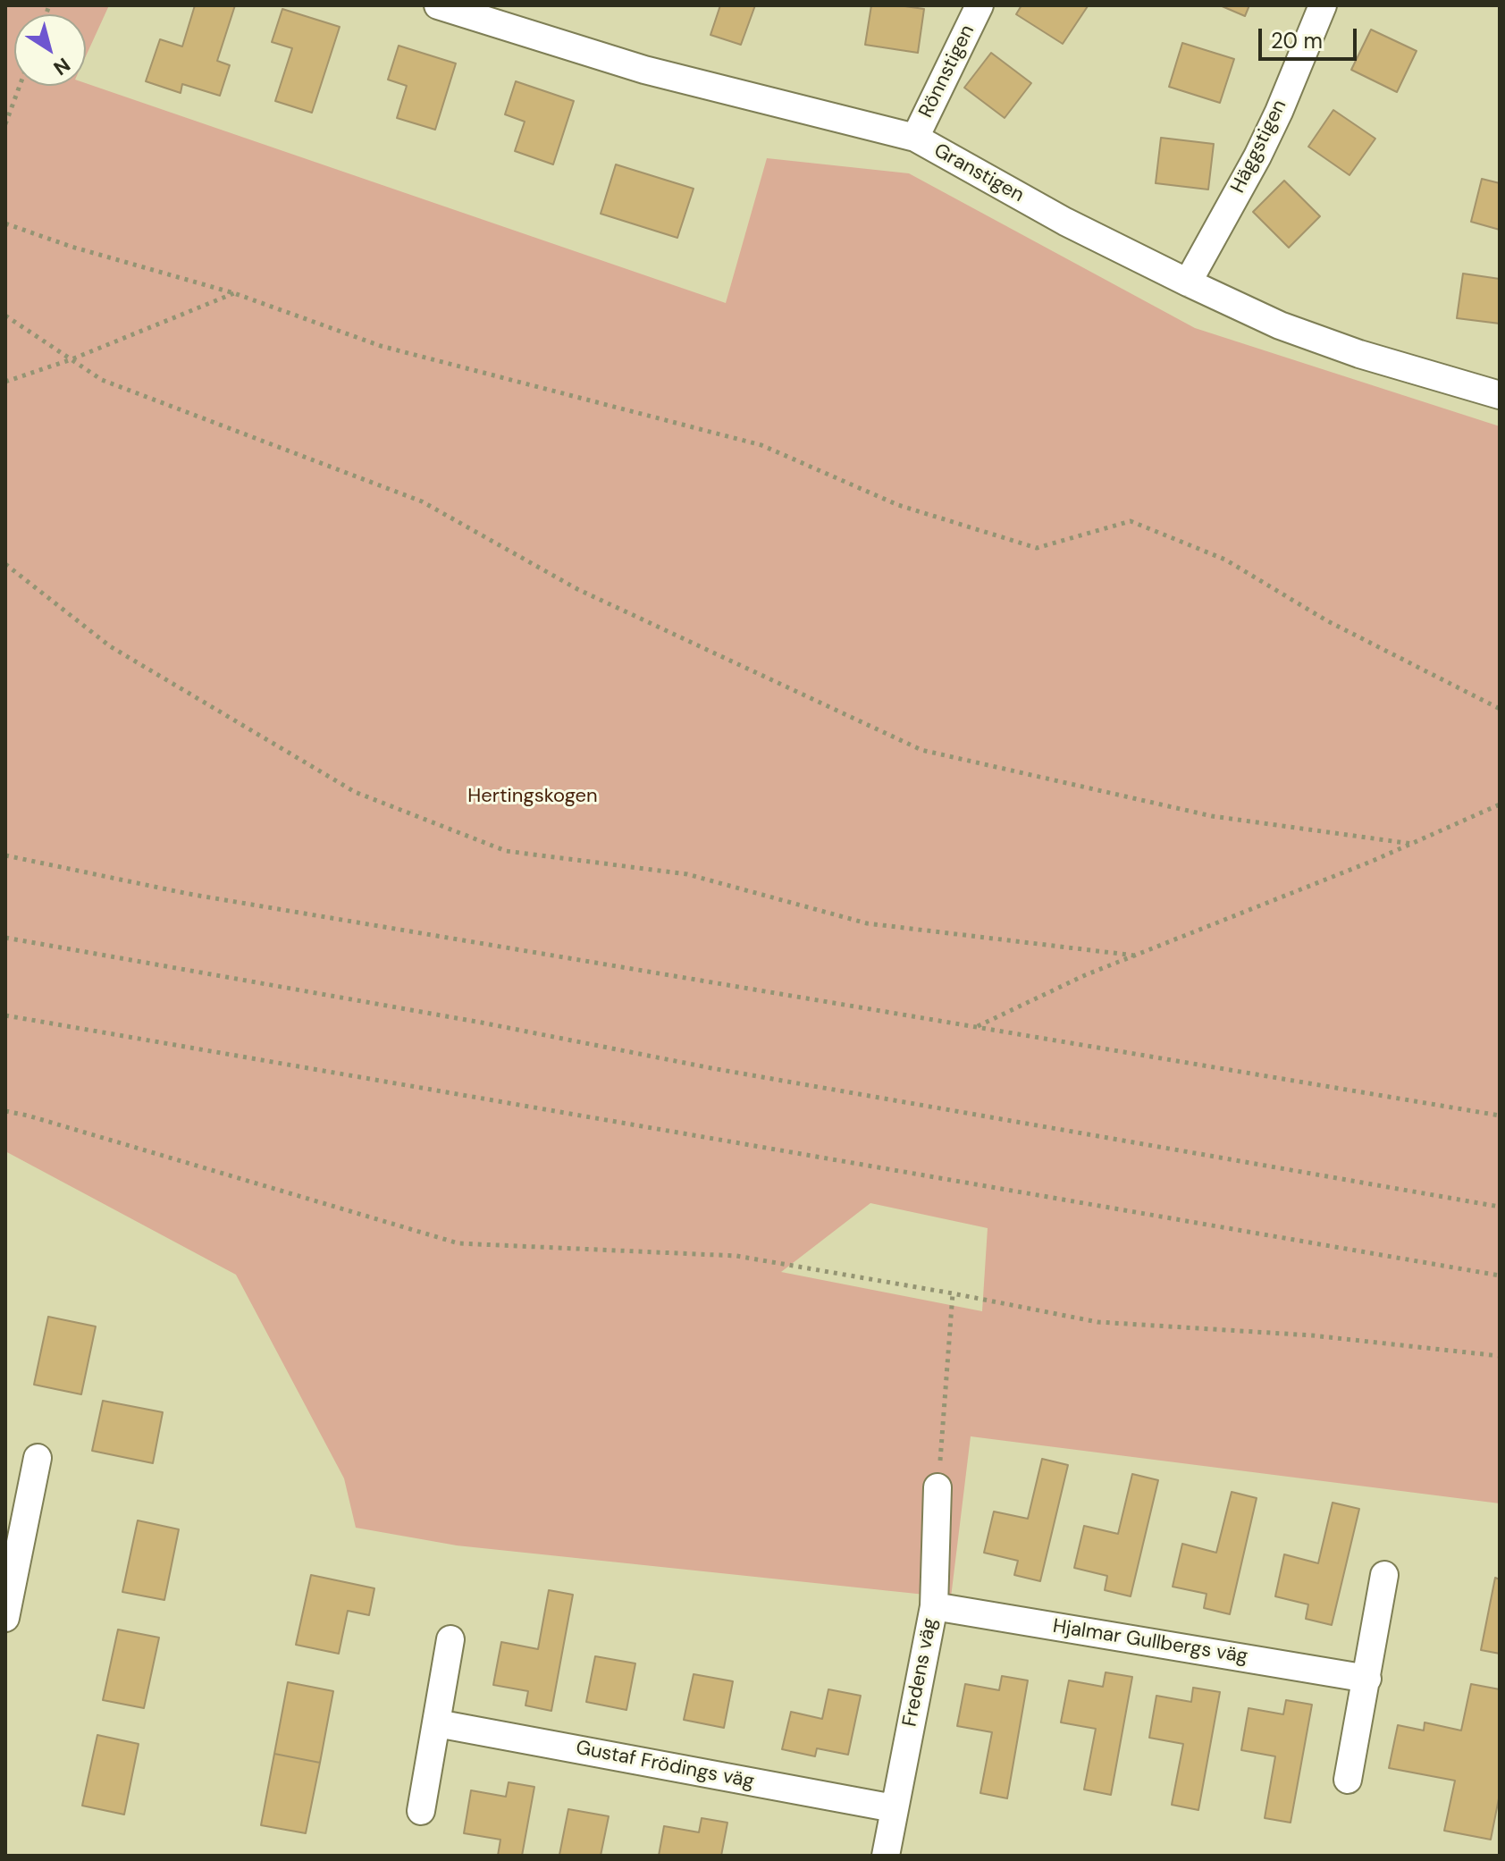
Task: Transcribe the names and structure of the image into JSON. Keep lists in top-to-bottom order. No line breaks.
{"streets":{"street":["Rönnstigen","Häggstigen","Granstigen","Hjalmar Gullbergs väg","Fredens väg","Gustaf Frödings väg"]},"crossings":[["Rönnstigen","Granstigen"],["Häggstigen","Granstigen"],["Hjalmar Gullbergs väg","Fredens väg"],["Fredens väg","Gustaf Frödings väg"]],"parks":["Hertingskogen"],"scale_bar":"20 m","north":"bottom right"}
